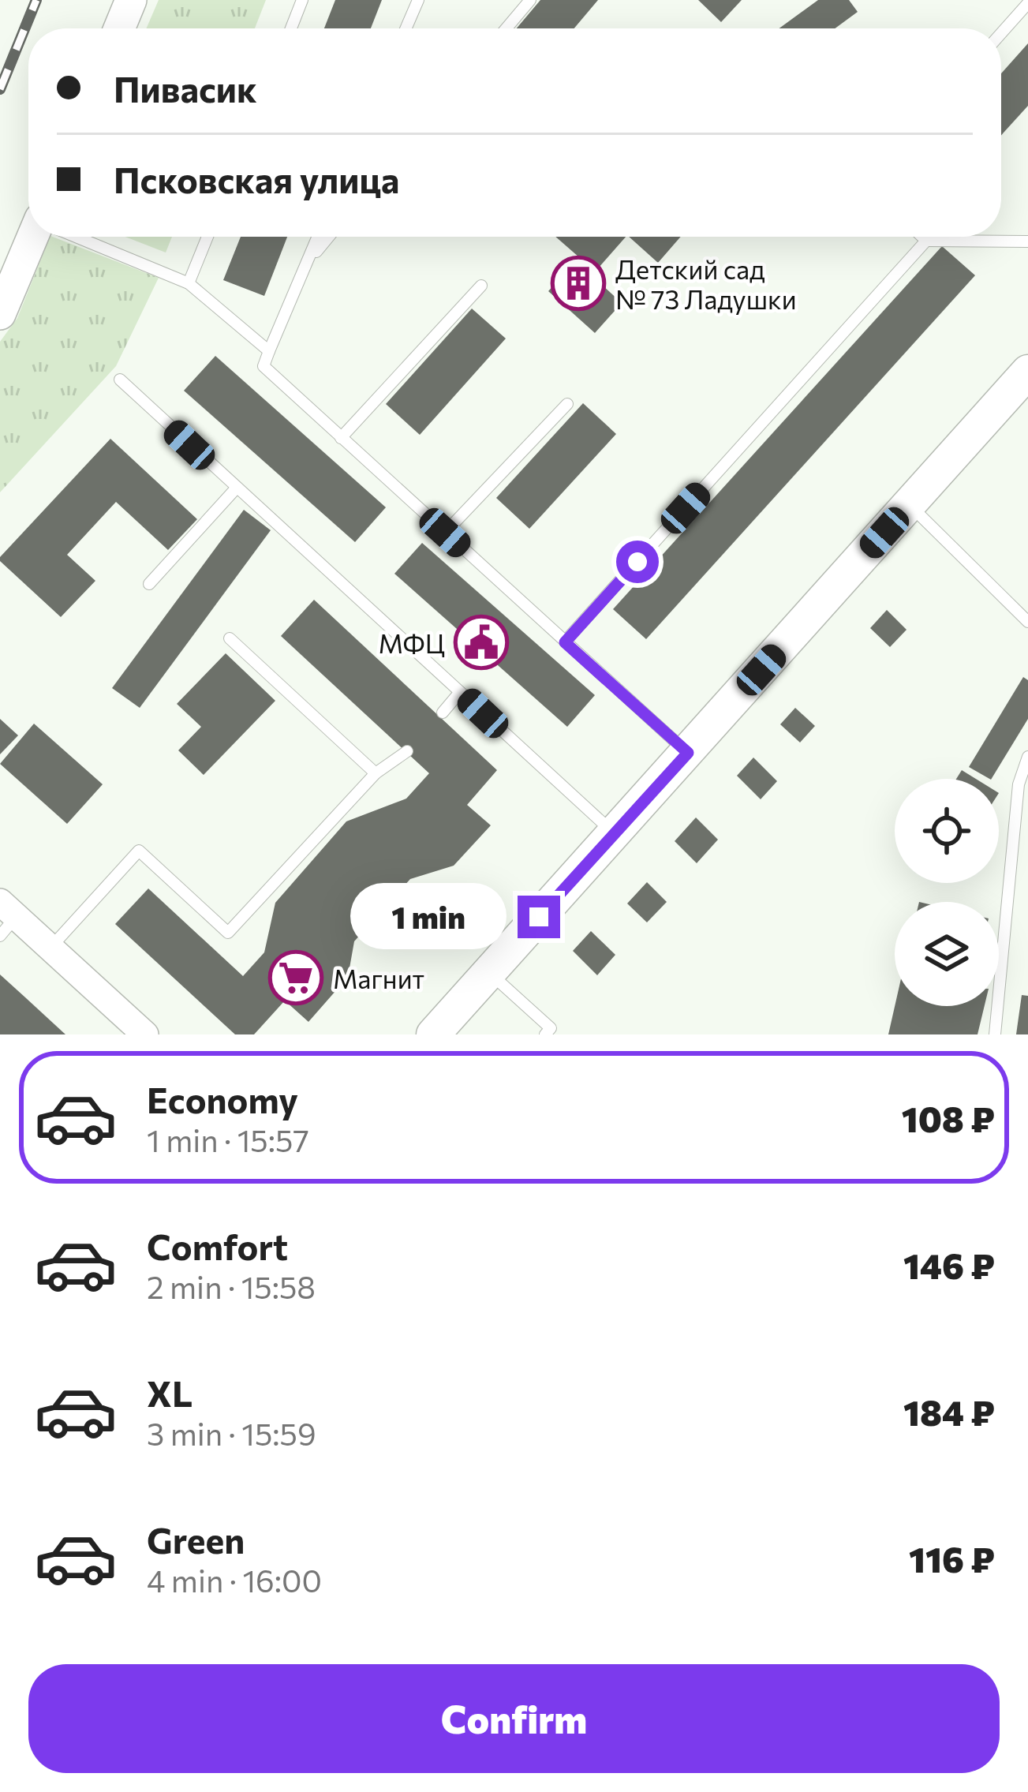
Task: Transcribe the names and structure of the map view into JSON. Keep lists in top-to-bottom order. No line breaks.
{"places":{"building":["Детский сад № 73 Ладушки"],"public building":["МФЦ"],"supermarket":["Магнит"]},"page":{"banner":["Пивасик","Псковская улица"],"bubble":"1 min","list":[{"name":"Economy","note":"1 min · 15:57","value":"108 ₽"},{"name":"Comfort","note":"2 min · 15:58","value":"146 ₽"},{"name":"XL","note":"3 min · 15:59","value":"184 ₽"},{"name":"Green","note":"4 min · 16:00","value":"116 ₽"}],"buttons":"Confirm"}}
